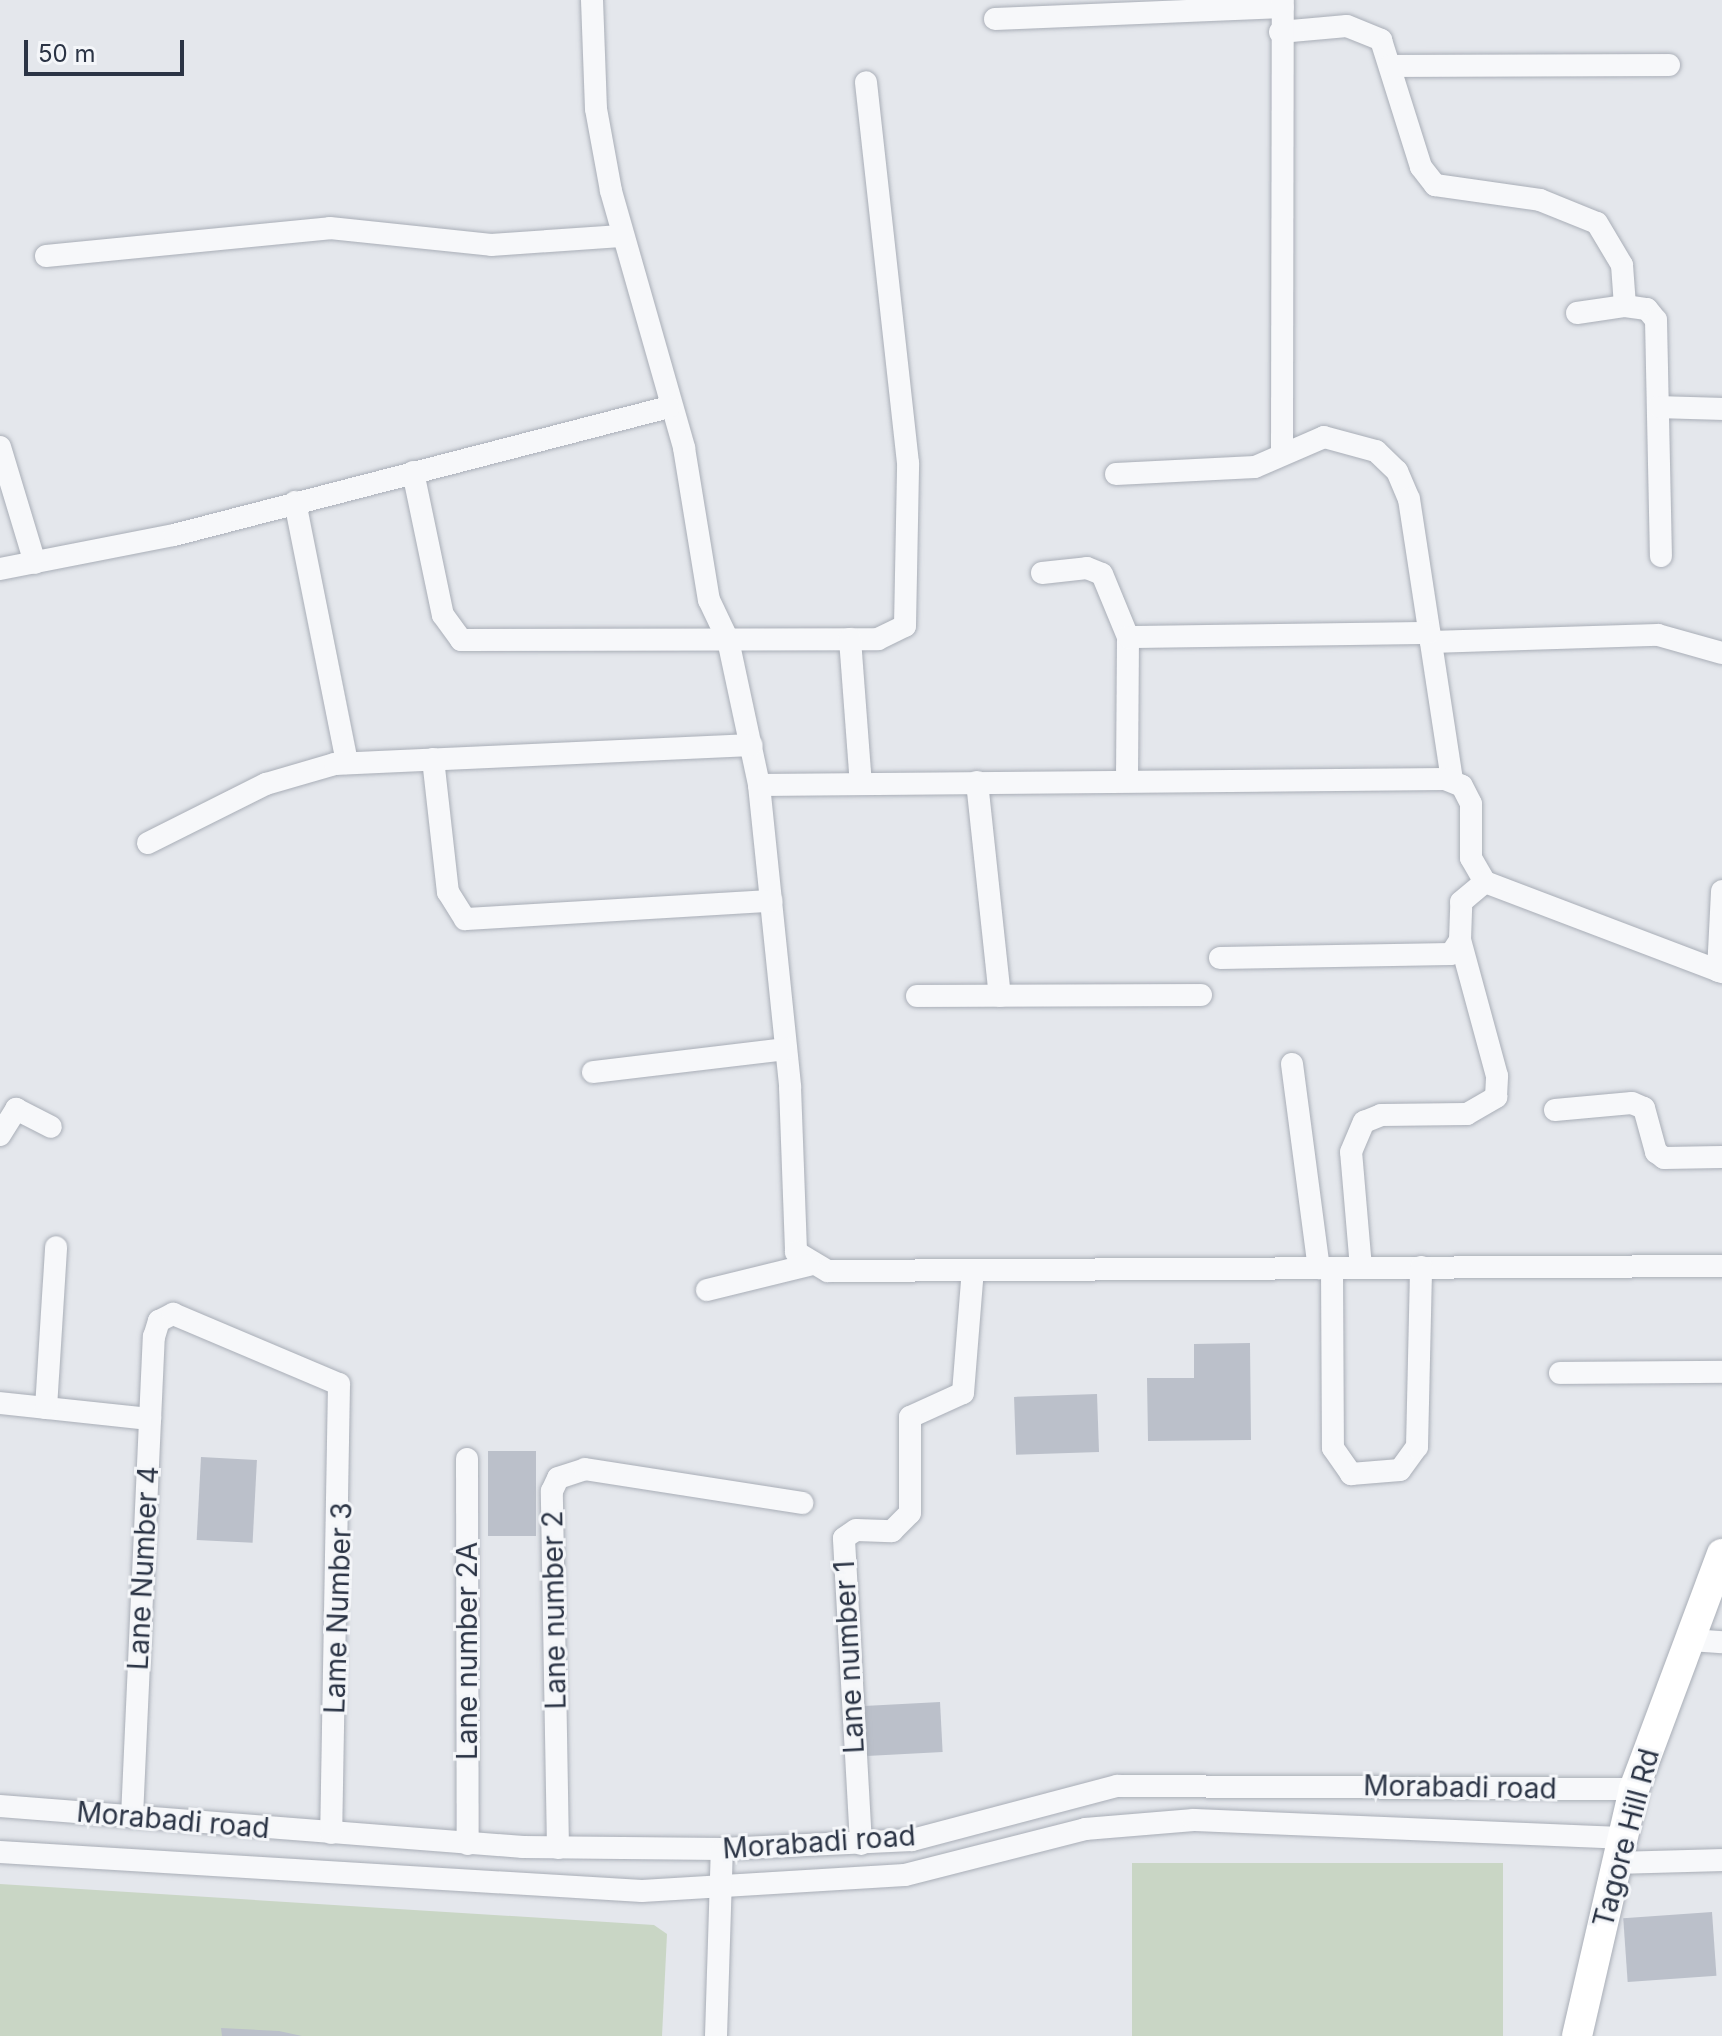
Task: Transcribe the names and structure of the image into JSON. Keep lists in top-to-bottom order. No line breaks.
{"streets":{"main road":["Tagore Hill Rd"],"street":["Lane Number 4","Lame Number 3","Lane number 2","Lane number 2A","Lane number 1","Morabadi road"]},"crossings":[["Lane Number 4","Lame Number 3"],["Lane Number 4","Morabadi road"],["Lame Number 3","Morabadi road"],["Lane number 2","Morabadi road"],["Lane number 2A","Morabadi road"],["Lane number 1","Morabadi road"],["Morabadi road","Tagore Hill Rd"]],"scale_bar":"50 m"}
